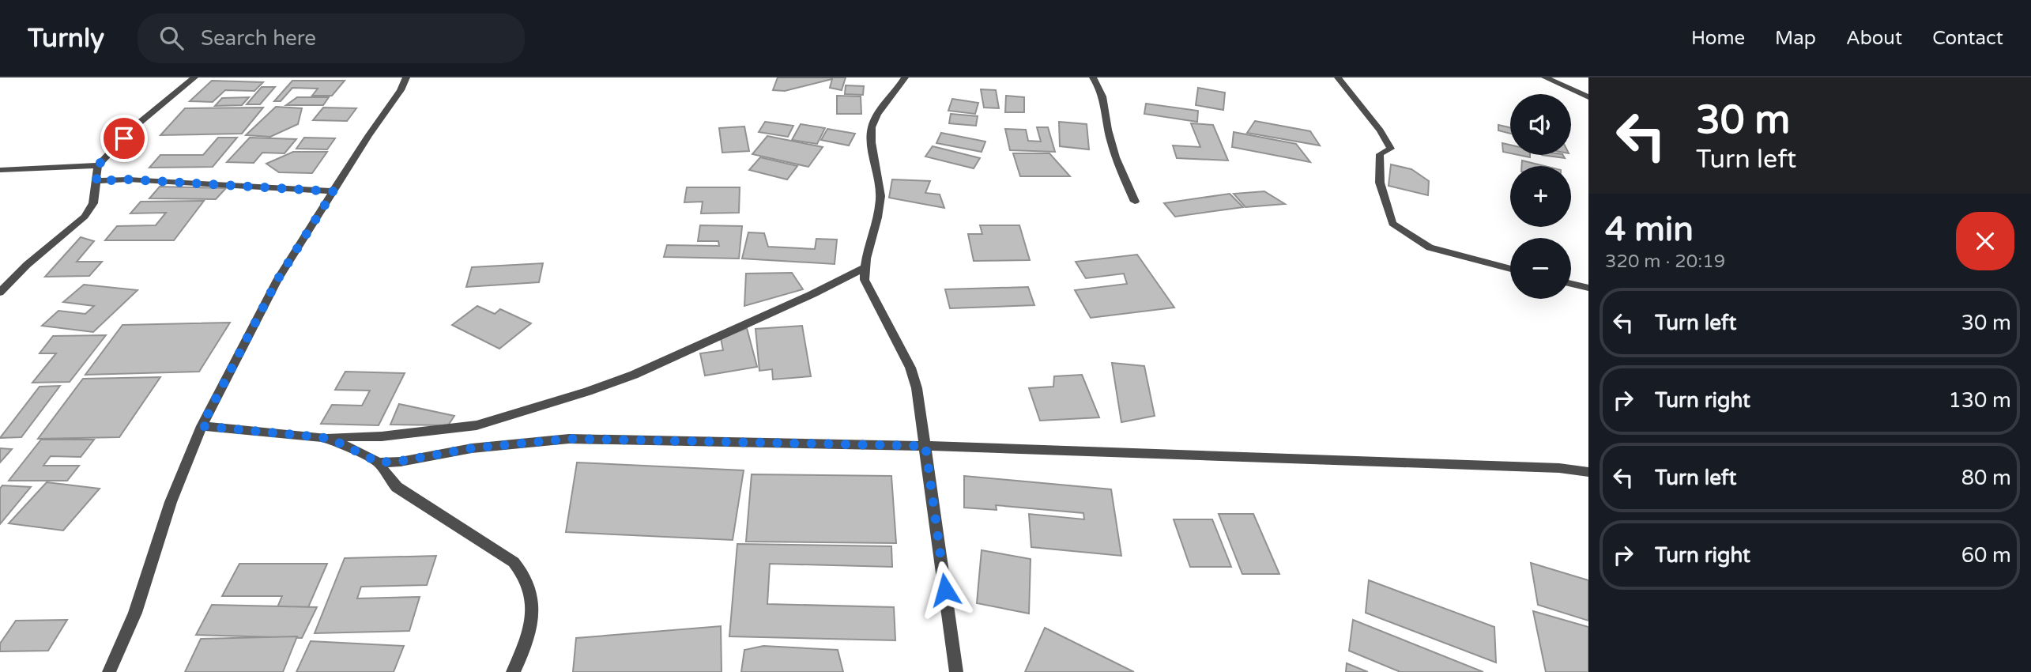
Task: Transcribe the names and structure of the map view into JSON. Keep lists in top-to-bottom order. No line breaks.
{"page":{"header":"Turnly","search":"Search here","nav":["Home","Map","About","Contact"],"turn":["30 m","Turn left"],"map_buttons":["+","−"],"heading":["4 min","320 m · 20:19"],"list":[{"name":"Turn left","value":"30 m"},{"name":"Turn right","value":"130 m"},{"name":"Turn left","value":"80 m"},{"name":"Turn right","value":"60 m"}]}}
